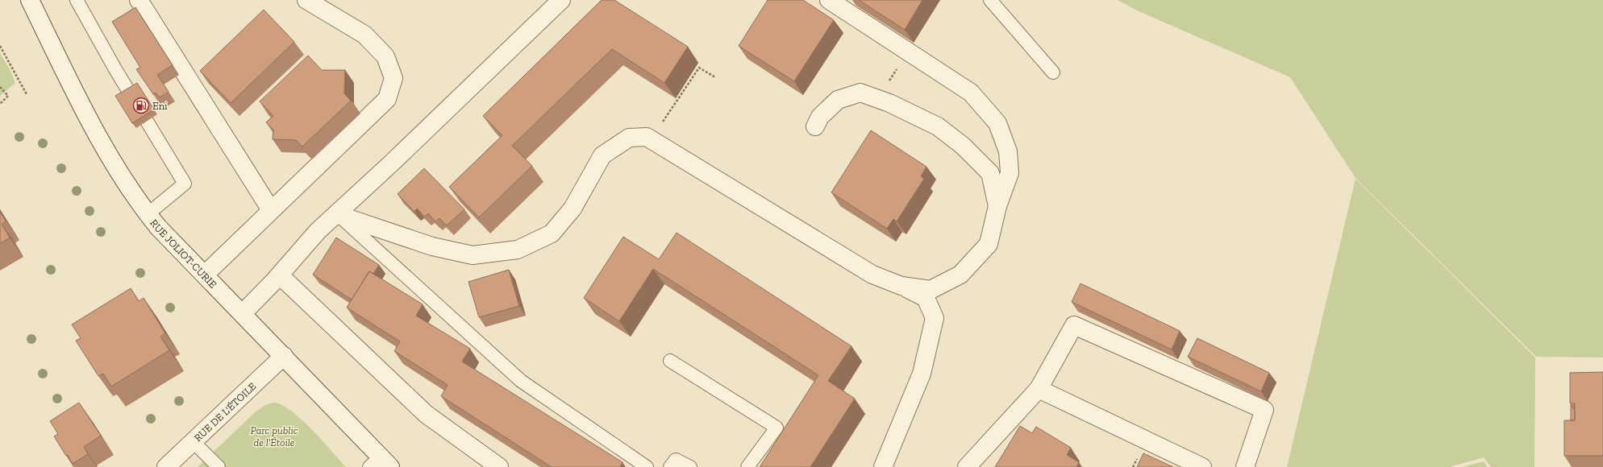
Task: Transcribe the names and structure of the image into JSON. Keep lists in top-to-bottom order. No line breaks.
{"streets":{"street":["RUE JOLIOT-CURIE","RUE DE L'ÉTOILE"]},"crossings":[["RUE JOLIOT-CURIE","RUE DE L'ÉTOILE"]],"parks":["Parc public de l'Étoile"],"places":{"fuel station":["Eni"]}}
